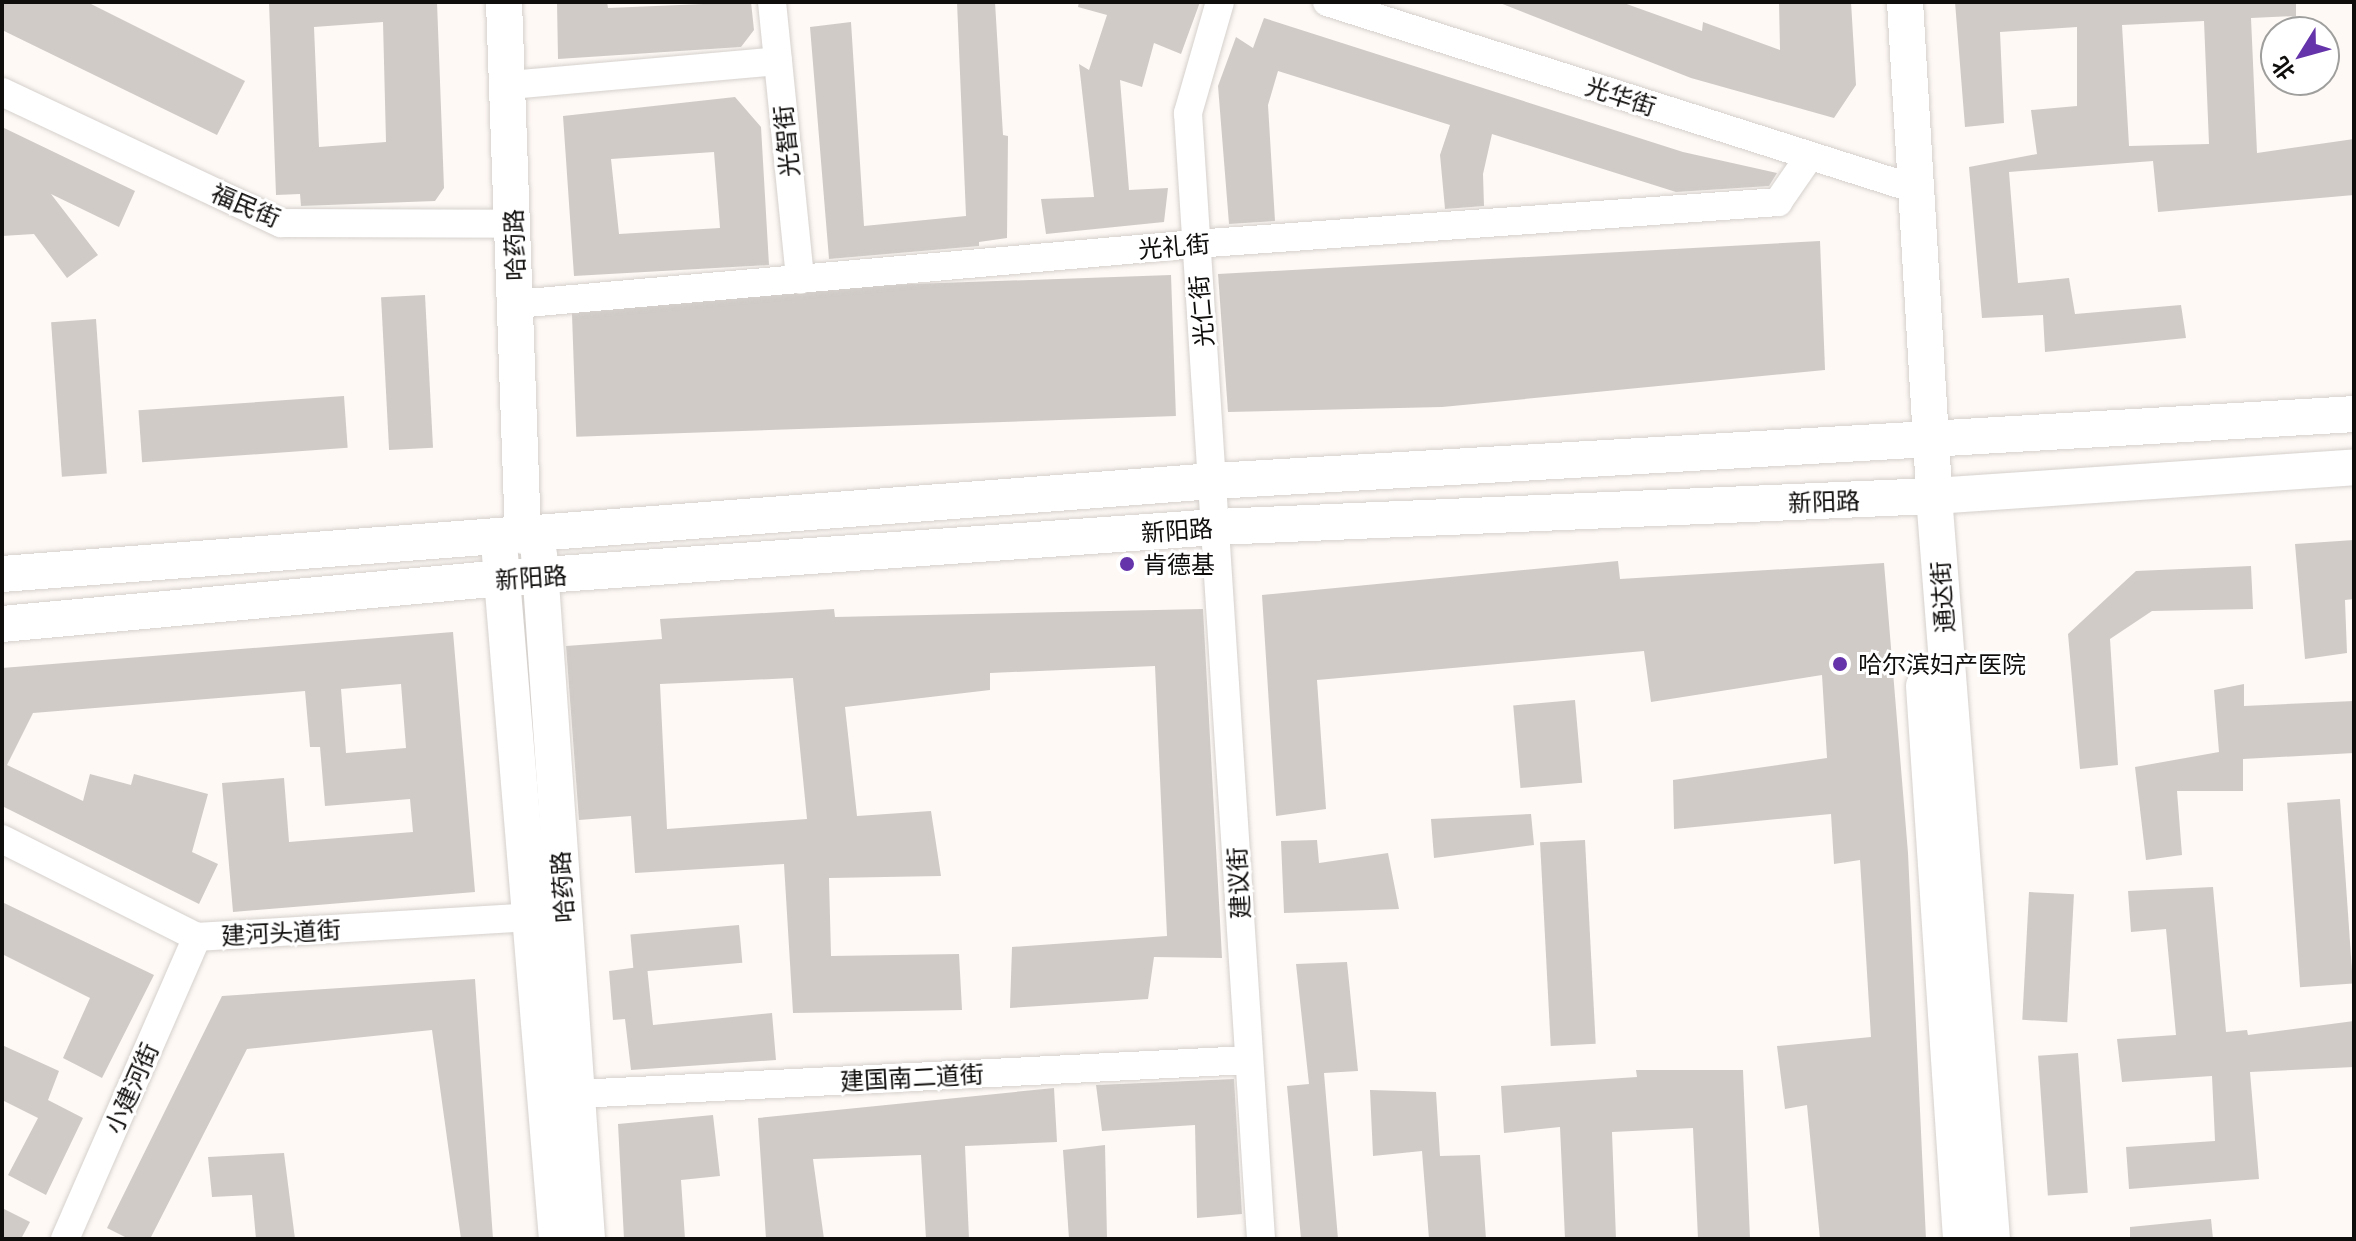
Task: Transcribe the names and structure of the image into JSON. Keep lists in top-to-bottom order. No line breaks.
{"streets":{"main road":["哈药路","新阳路","通达街"],"street":["光华街","光智街","福民街","光礼街","光仁街","建议街","建河头道街","建国南二道街","小建河街"]},"crossings":[["光华街","光礼街"],["光华街","通达街"],["光智街","光礼街"],["福民街","哈药路"],["哈药路","光礼街"],["哈药路","新阳路"],["哈药路","建河头道街"],["哈药路","建国南二道街"],["光礼街","光仁街"],["光仁街","新阳路"],["光仁街","建议街"],["新阳路","通达街"],["新阳路","建议街"],["建议街","建国南二道街"],["建河头道街","小建河街"]],"places":["肯德基","哈尔滨妇产医院"],"north":"bottom left"}
